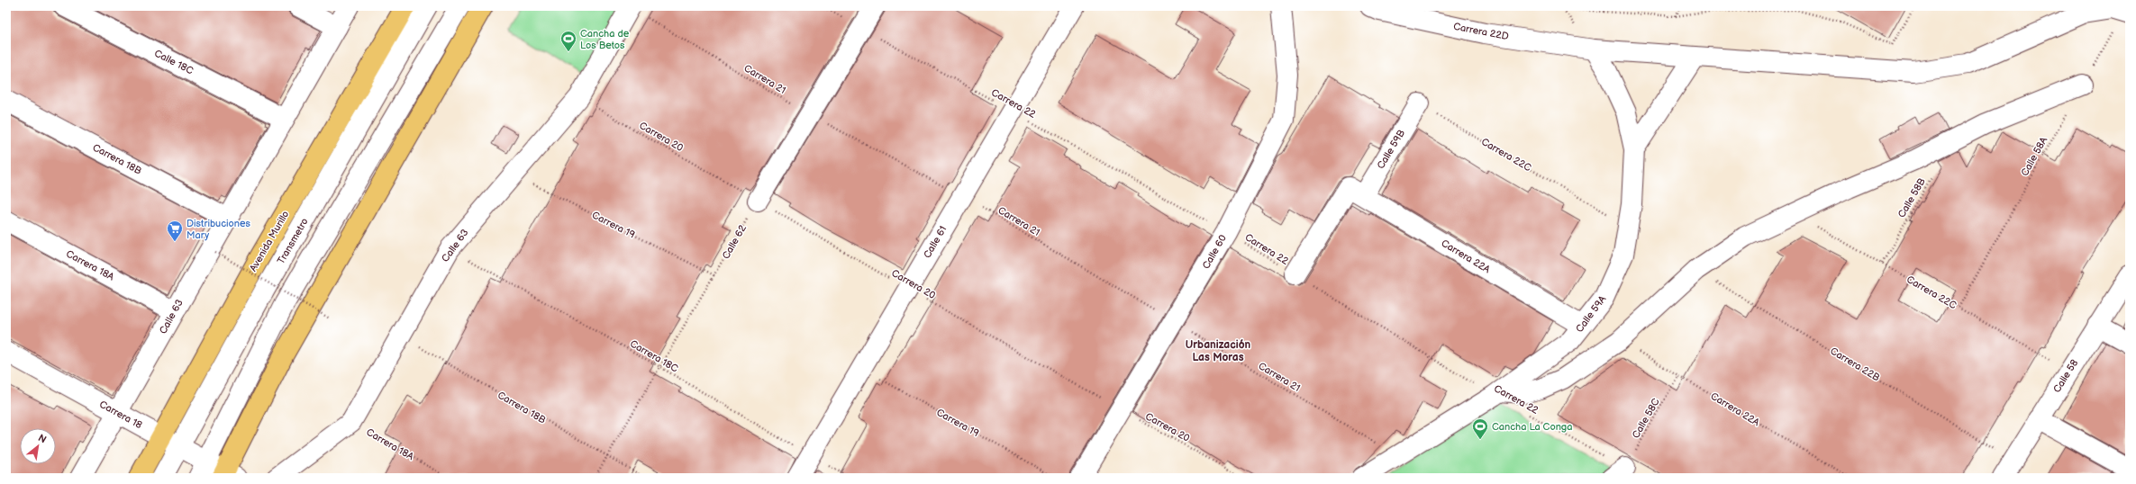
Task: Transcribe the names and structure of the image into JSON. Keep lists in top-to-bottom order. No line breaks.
{"streets":{"main road":["Avenida Murillo"],"street":["Carrera 22D","Calle 18C","Calle 59B","Carrera 18B","Transmetro","Calle 61","Calle 63","Calle 60","Carrera 22A","Carrera 18A","Calle 59A","Calle 58","Carrera 18"],"path":["Carrera 21","Carrera 22","Carrera 20","Carrera 22C","Calle 58A","Calle 58B","Carrera 19","Calle 62","Carrera 18C","Carrera 22B","Calle 58C"]},"crossings":[["Carrera 22D","Calle 58A"],["Carrera 22D","Calle 59A"],["Calle 18C","Calle 63"],["Carrera 21","Calle 61"],["Carrera 21","Calle 63"],["Carrera 21","Calle 60"],["Carrera 21","Calle 59A"],["Carrera 22","Calle 59B"],["Carrera 22","Calle 61"],["Carrera 22","Calle 60"],["Carrera 22","Calle 59A"],["Carrera 22","Calle 58C"],["Carrera 20","Calle 62"],["Carrera 20","Calle 61"],["Carrera 20","Calle 63"],["Carrera 20","Calle 60"],["Calle 59B","Carrera 22C"],["Calle 59B","Carrera 22A"],["Carrera 22C","Calle 58A"],["Carrera 22C","Calle 58B"],["Carrera 22C","Calle 58"],["Carrera 18B","Calle 62"],["Carrera 18B","Calle 63"],["Carrera 19","Calle 62"],["Carrera 19","Calle 61"],["Carrera 19","Calle 63"],["Avenida Murillo","Carrera 18"],["Transmetro","Carrera 18"],["Calle 62","Carrera 18C"],["Calle 61","Carrera 18C"],["Calle 63","Carrera 18A"],["Calle 63","Carrera 18C"],["Calle 63","Carrera 18"],["Carrera 22A","Calle 59A"],["Carrera 22A","Calle 58C"],["Carrera 22B","Calle 58"]],"districts":["Urbanización Las Moras"],"places":{"sports":["Cancha de Los Betos","Cancha La Conga"],"supermarket":["Distribuciones Mary"]},"north":"top right"}
